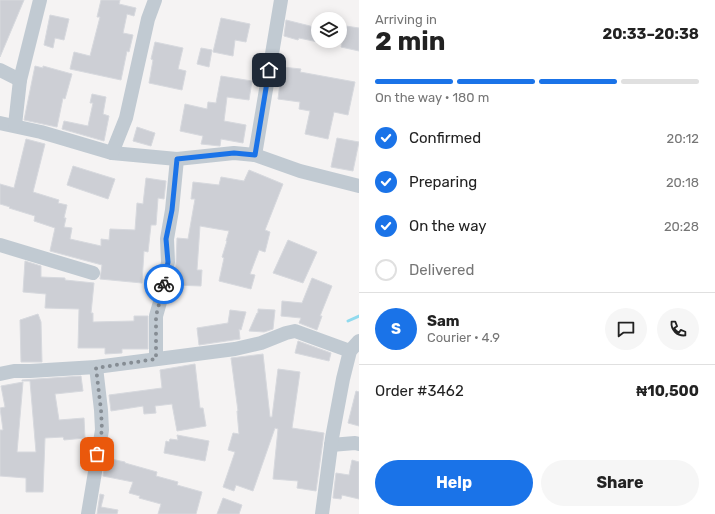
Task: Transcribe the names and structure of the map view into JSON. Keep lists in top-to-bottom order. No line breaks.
{"page":{"heading":["2 min","Arriving in","20:33–20:38"],"panel":["Sam","Courier · 4.9","Order #3462","₦10,500"],"bar":"On the way · 180 m","list":[["Confirmed","20:12"],["Preparing","20:18"],["On the way","20:28"],"Delivered"],"round":"S","buttons":["Help","Share"]}}
